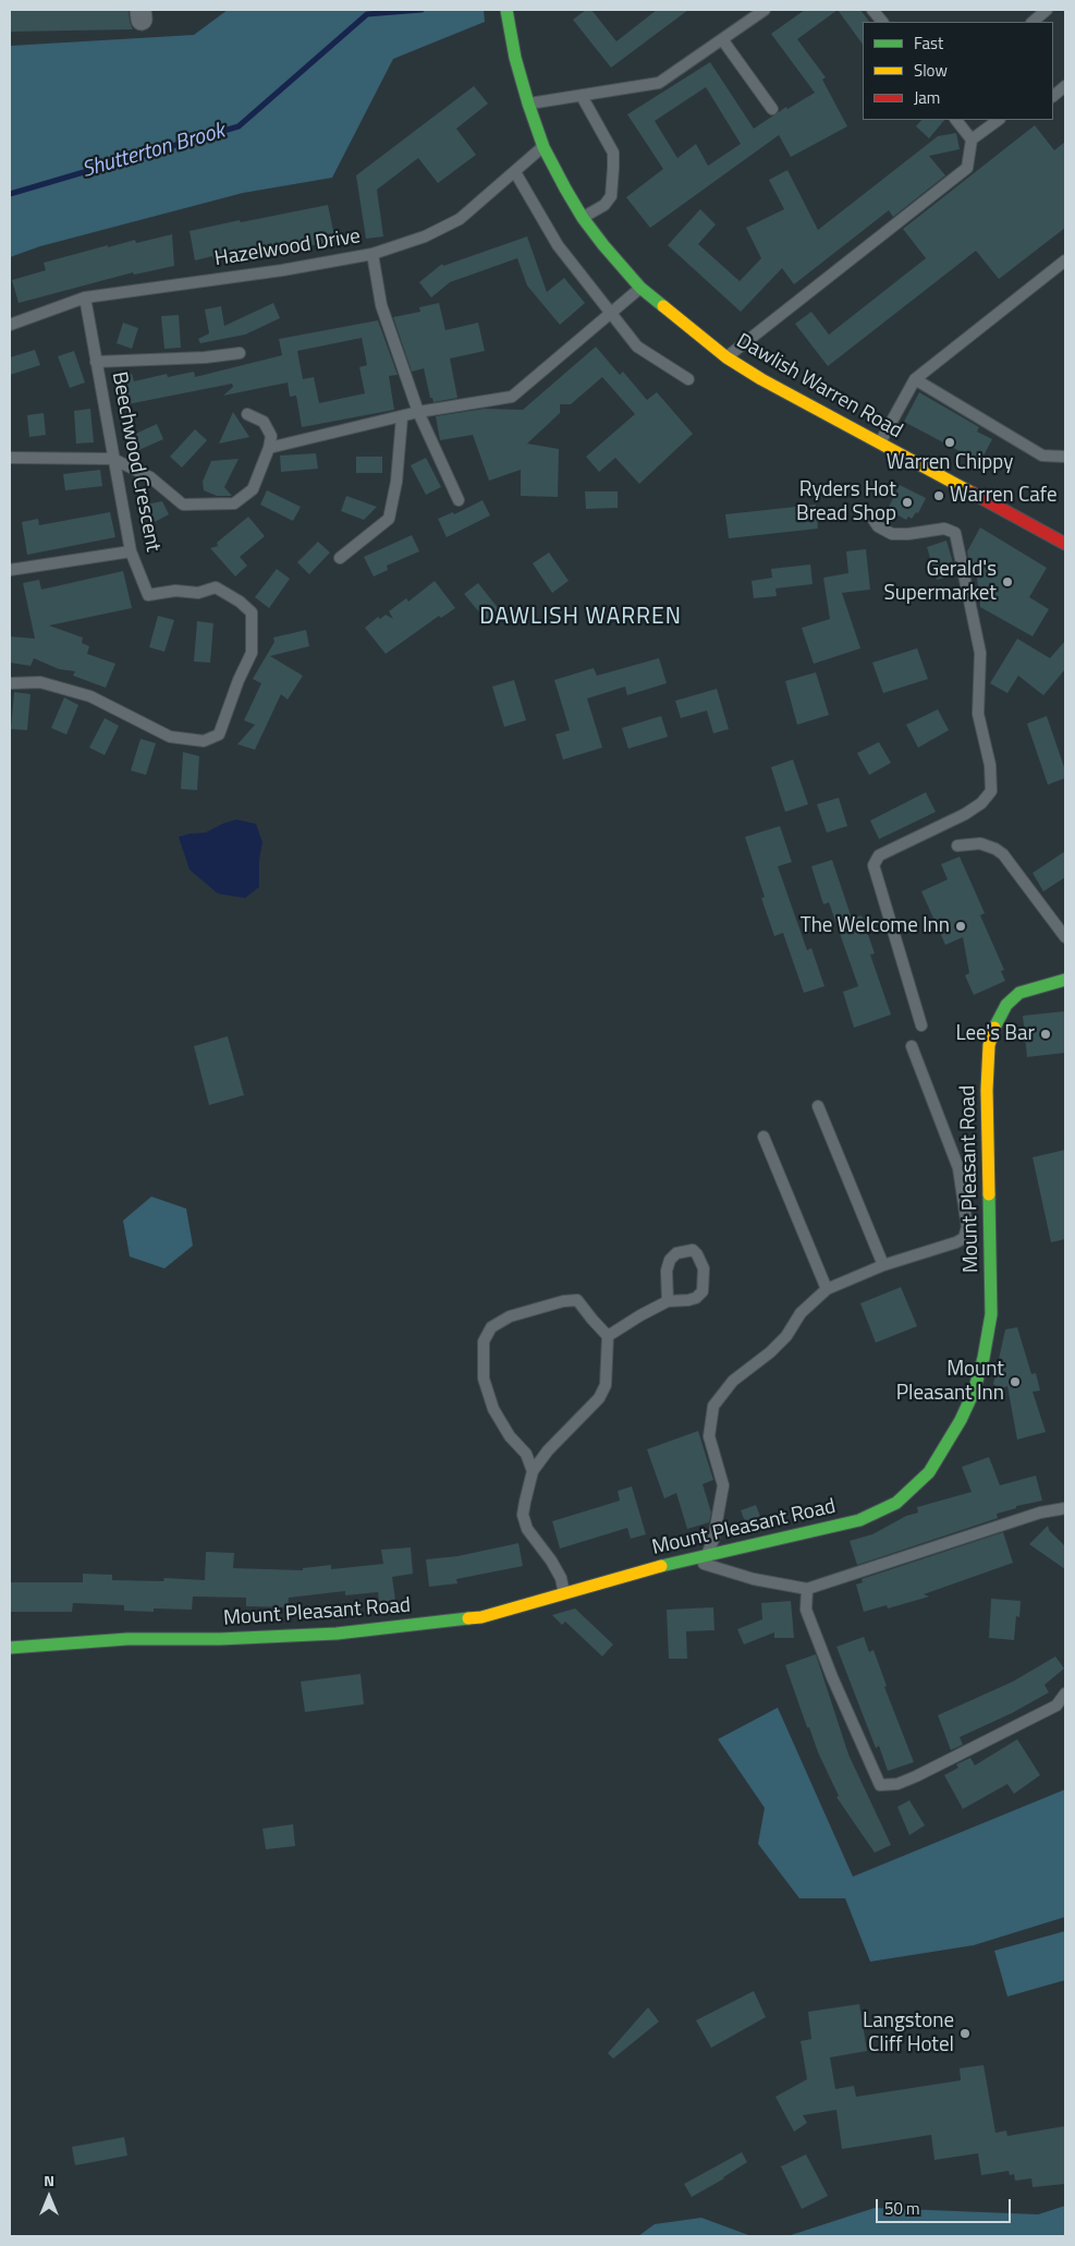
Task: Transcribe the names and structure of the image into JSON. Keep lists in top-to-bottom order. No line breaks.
{"streets":{"street":["Dawlish Warren Road","Mount Pleasant Road"],"lane":["Hazelwood Drive","Beechwood Crescent"]},"crossings":[["Hazelwood Drive","Dawlish Warren Road"],["Hazelwood Drive","Beechwood Crescent"]],"districts":["DAWLISH WARREN"],"water":["Shutterton Brook"],"places":["Warren Chippy","Warren Cafe","Ryders Hot Bread Shop","Gerald's Supermarket","The Welcome Inn","Lee's Bar","Mount Pleasant Inn","Langstone Cliff Hotel"],"legend":["Fast","Slow","Jam"],"scale_bar":"50 m","north":"top"}
